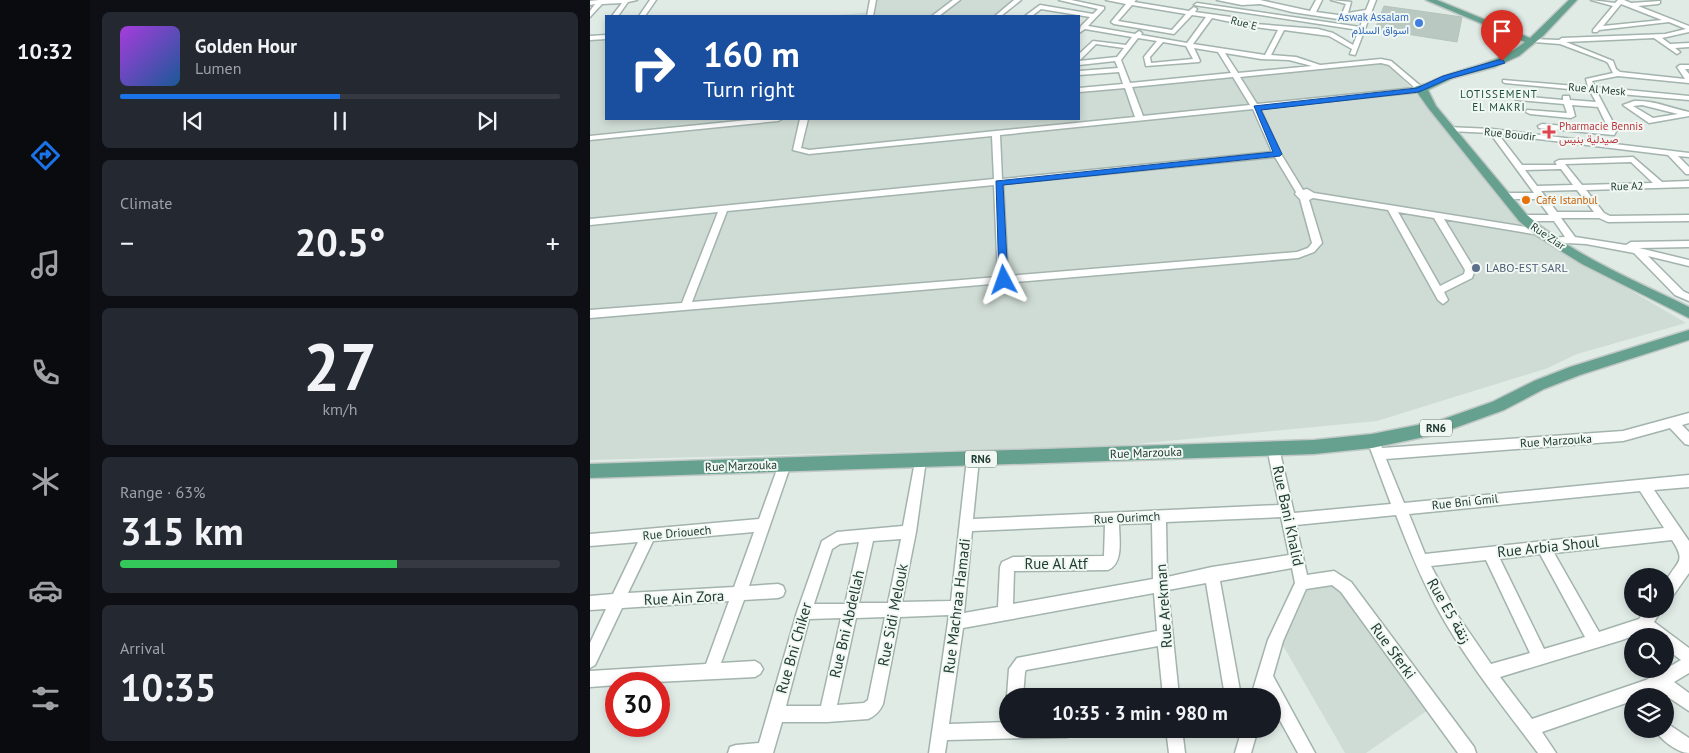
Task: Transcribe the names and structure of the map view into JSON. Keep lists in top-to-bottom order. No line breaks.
{"streets":{"main road":["Rue Ziar","RN6","Rue Marzouka"],"street":["Rue E","Rue Al Mesk","Rue Boudir","Rue A2","Rue Bni Gmil","Rue Bani Khalid","Rue Ourimch","Rue Driouech","Rue Arbia Shoul","Rue Al Atf","Rue Ain Zora","Rue Machraa Hamadi","Rue Arekman","Rue E5 زنقة","Rue Sidi Melouk","Rue Bni Abdellah","Rue Bni Chiker","Rue Sferki"]},"crossings":[["Rue Boudir","Rue Ziar"],["Rue A2","Rue Ziar"],["RN6","Rue Marzouka"],["RN6","Rue E5 زنقة"],["Rue Marzouka","Rue Bani Khalid"],["Rue Marzouka","Rue Machraa Hamadi"],["Rue Marzouka","Rue E5 زنقة"],["Rue Marzouka","Rue Sidi Melouk"],["Rue Bni Gmil","Rue Bani Khalid"],["Rue Bni Gmil","Rue Ourimch"],["Rue Bni Gmil","Rue E5 زنقة"],["Rue Bani Khalid","Rue Ourimch"],["Rue Bani Khalid","Rue Sferki"],["Rue Ourimch","Rue Al Atf"],["Rue Ourimch","Rue Machraa Hamadi"],["Rue Ourimch","Rue Arekman"],["Rue Arbia Shoul","Rue E5 زنقة"],["Rue Sidi Melouk","Rue Bni Abdellah"],["Rue Bni Abdellah","Rue Bni Chiker"]],"districts":["LOTISSEMENT EL MAKRI"],"places":{"other":["Aswak Assalam اسواق السلام","Café Istanbul","LABO-EST SARL"],"health":["Pharmacie Bennis صيدلية بنيس"]},"page":{"tabs":"10:32","turn":["160 m","Turn right"],"song":["Golden Hour","Lumen"],"tile":["Climate",["27","km/h"],["Range · 63%","315 km"],["Arrival","10:35"]],"heat":["−","20.5°","+"],"limit":"30","trip":"10:35 · 3 min · 980 m"}}
